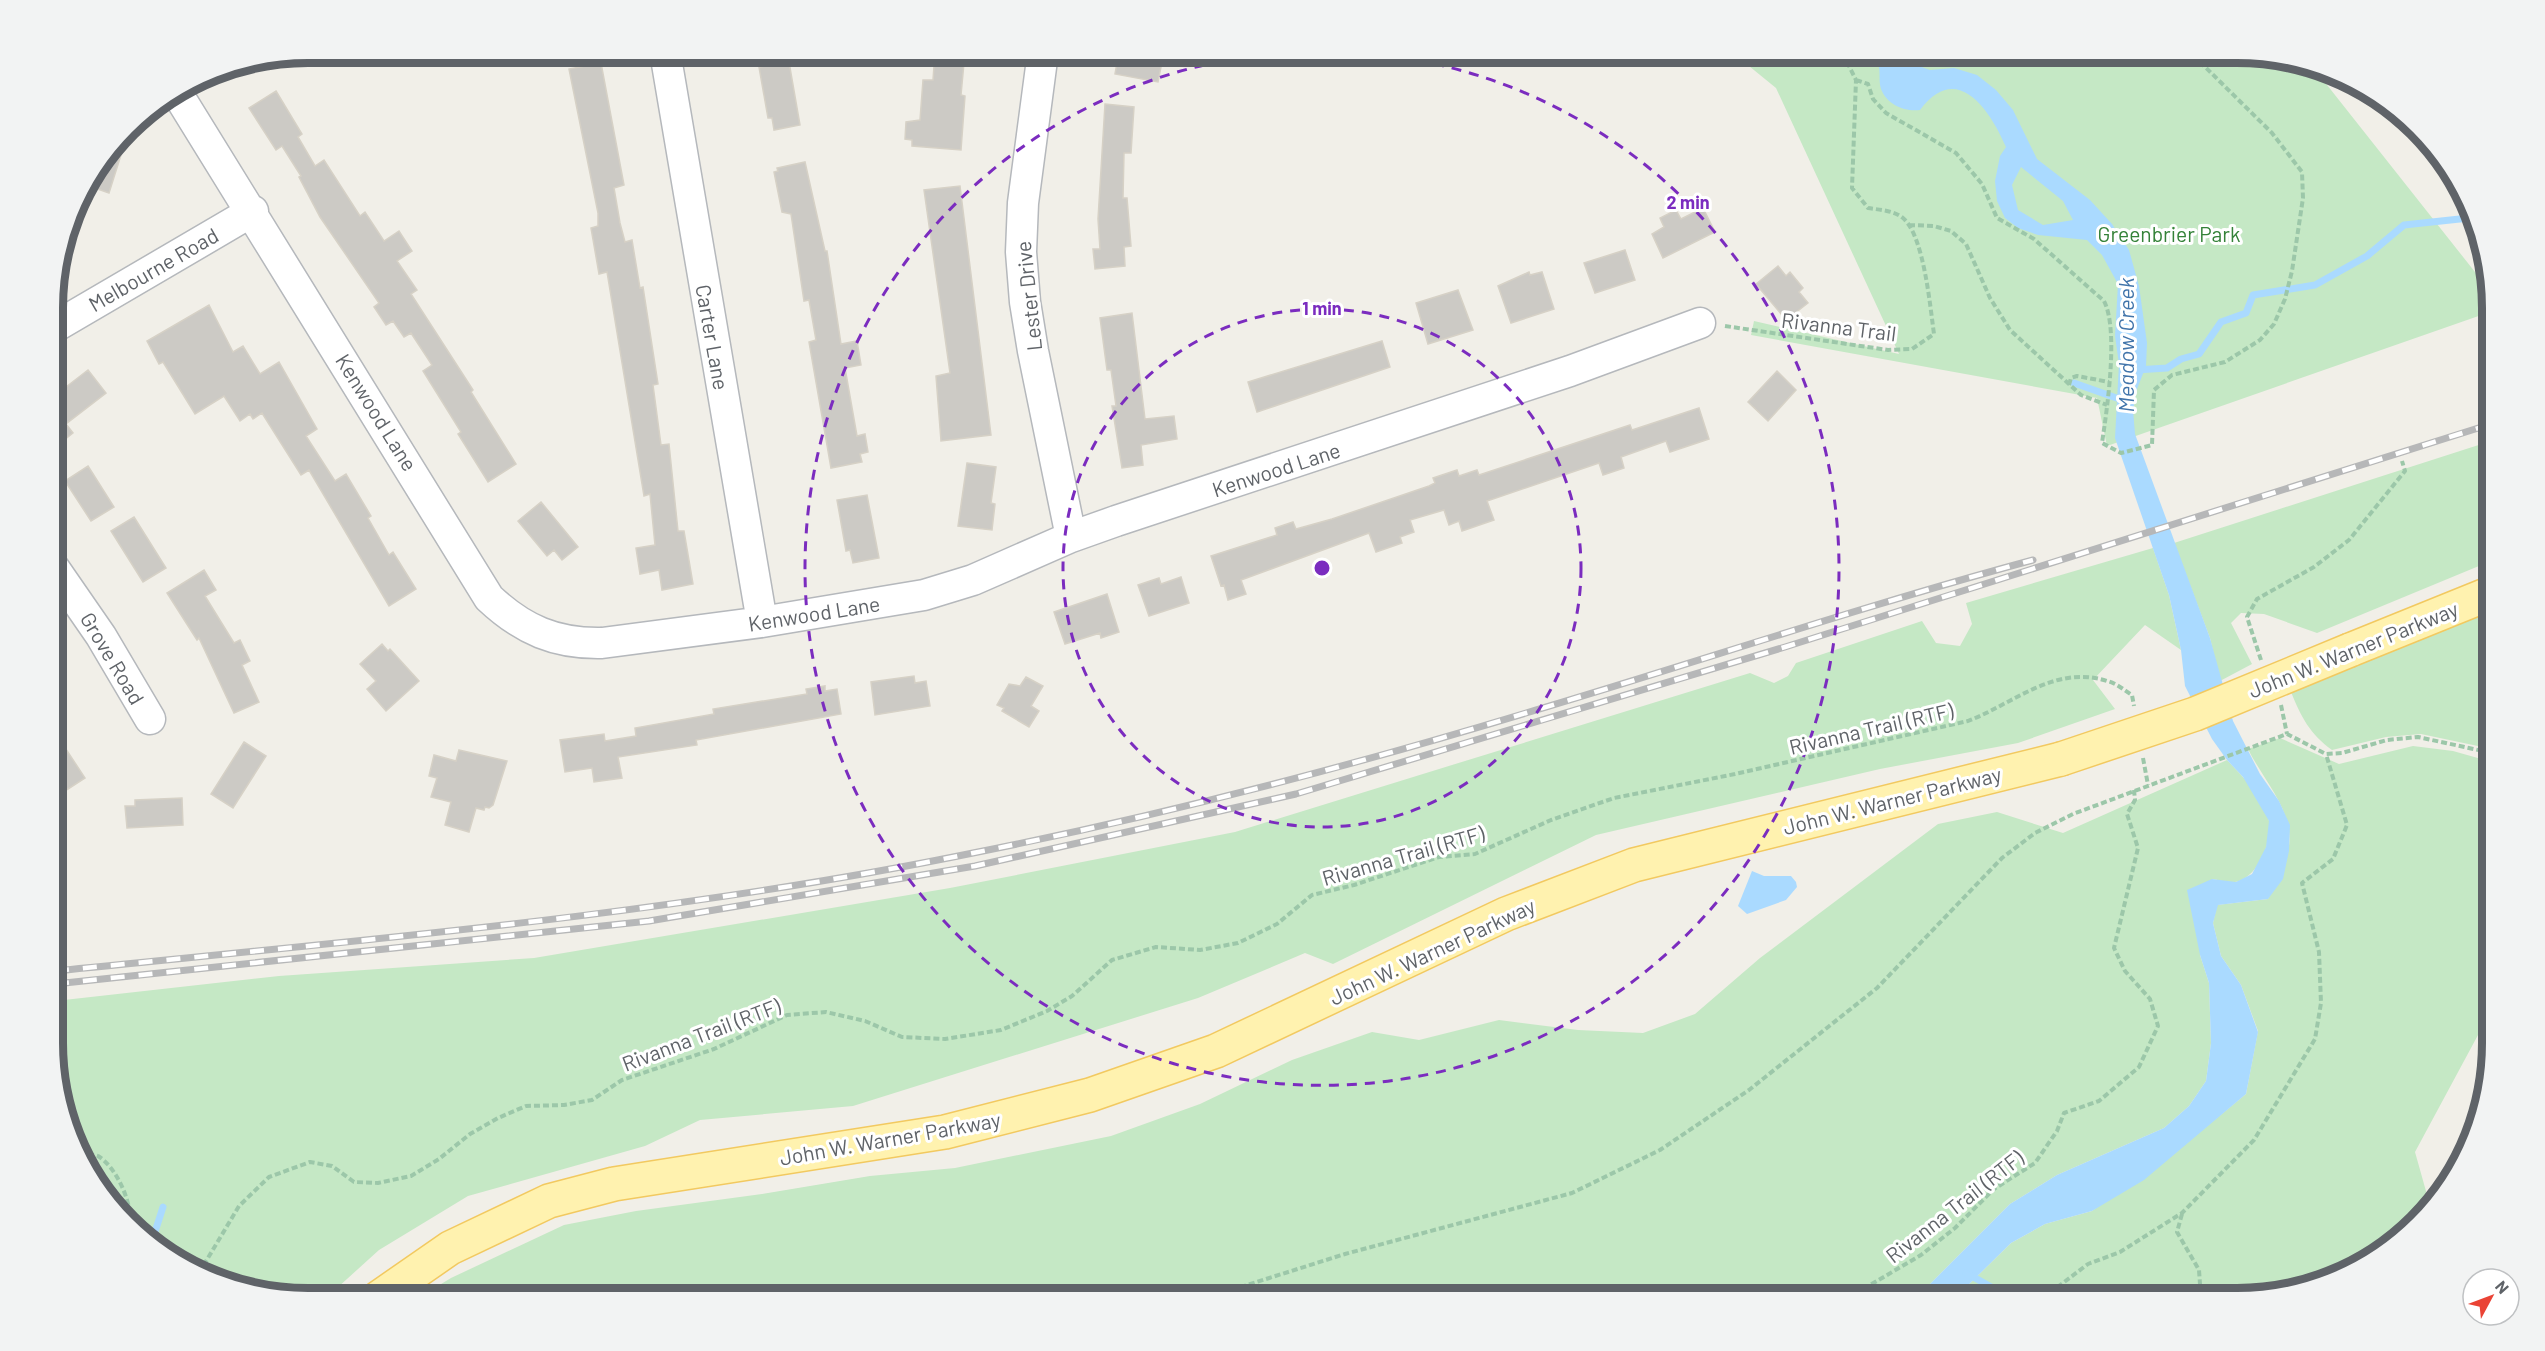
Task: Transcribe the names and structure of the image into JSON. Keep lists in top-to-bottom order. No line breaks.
{"streets":{"main road":["John W. Warner Parkway"],"street":["Melbourne Road","Lester Drive","Carter Lane","Kenwood Lane","Grove Road"],"path":["Rivanna Trail","Rivanna Trail (RTF)"]},"crossings":[["Melbourne Road","Kenwood Lane"],["Lester Drive","Kenwood Lane"],["Rivanna Trail","Kenwood Lane"],["Carter Lane","Kenwood Lane"]],"water":["Meadow Creek"],"parks":["Greenbrier Park"],"north":"top right","rings":["2 min","1 min"]}
